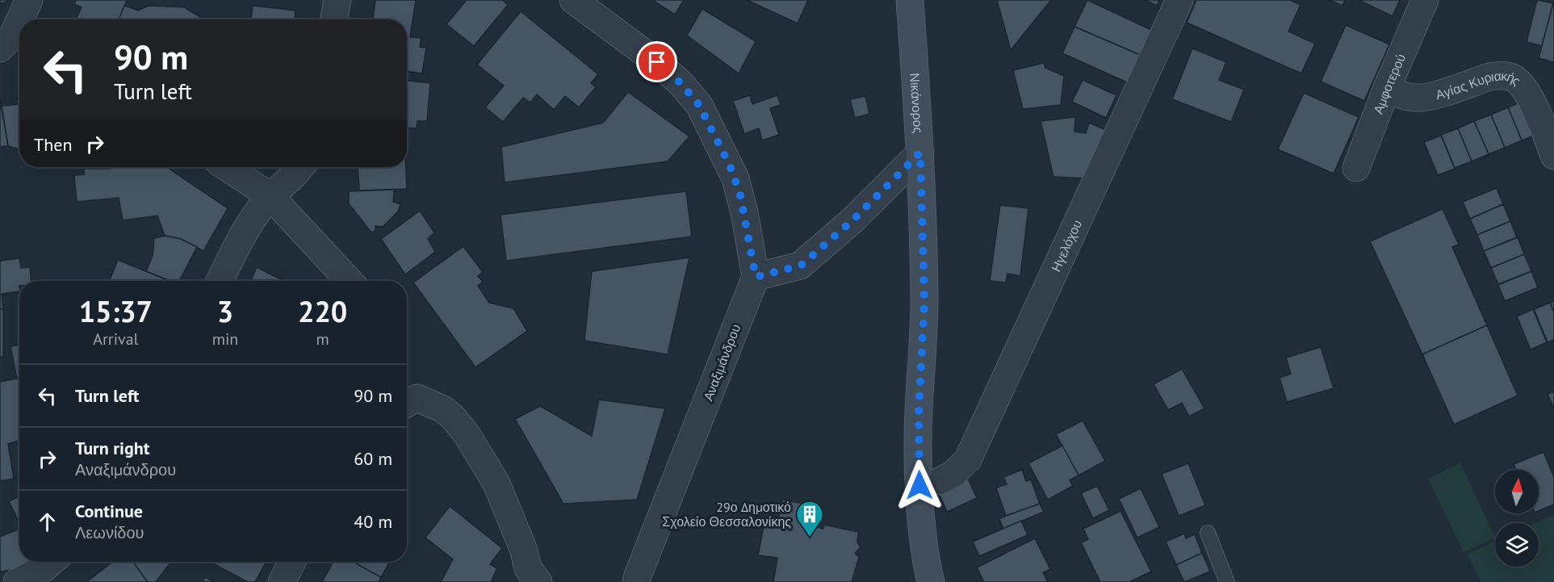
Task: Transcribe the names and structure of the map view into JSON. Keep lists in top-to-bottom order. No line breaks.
{"streets":{"street":["Αμφοτερού","Αγίας Κυριακής","Νικάνορος","Ηγελόχου","Αναξιμάνδρου"]},"crossings":[["Αμφοτερού","Αγίας Κυριακής"]],"places":{"building":["29ο Δημοτικό Σχολείο Θεσσαλονίκης"]},"north":"top","page":{"turn":["90 m","Turn left"],"then":"Then","eta":["15:37","Arrival","3","min","220","m"],"list":[{"name":"Turn left","value":"90 m"},{"name":"Turn right","note":"Αναξιμάνδρου","value":"60 m"},{"name":"Continue","note":"Λεωνίδου","value":"40 m"}]}}
